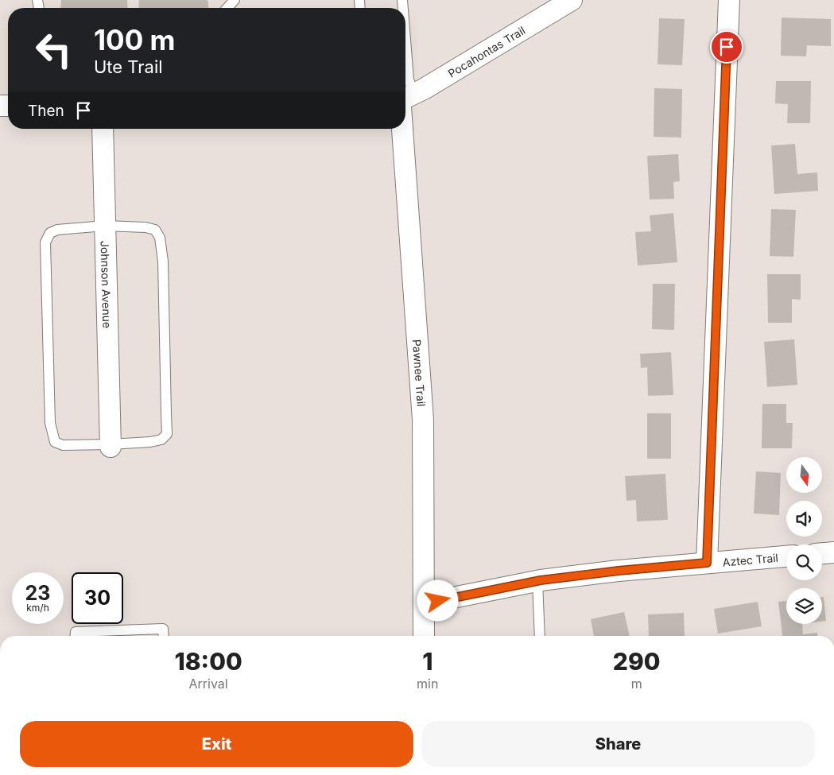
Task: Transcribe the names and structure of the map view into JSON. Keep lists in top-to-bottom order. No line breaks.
{"streets":{"street":["Pocahontas Trail","Johnson Avenue","Pawnee Trail","Aztec Trail"]},"crossings":[["Pocahontas Trail","Pawnee Trail"],["Pawnee Trail","Aztec Trail"]],"north":"bottom","page":{"turn":["100 m","Ute Trail"],"then":"Then","speed":"23 km/h","limit":"30","eta":["18:00","Arrival","1","min","290","m"],"buttons":["Exit","Share"]}}
